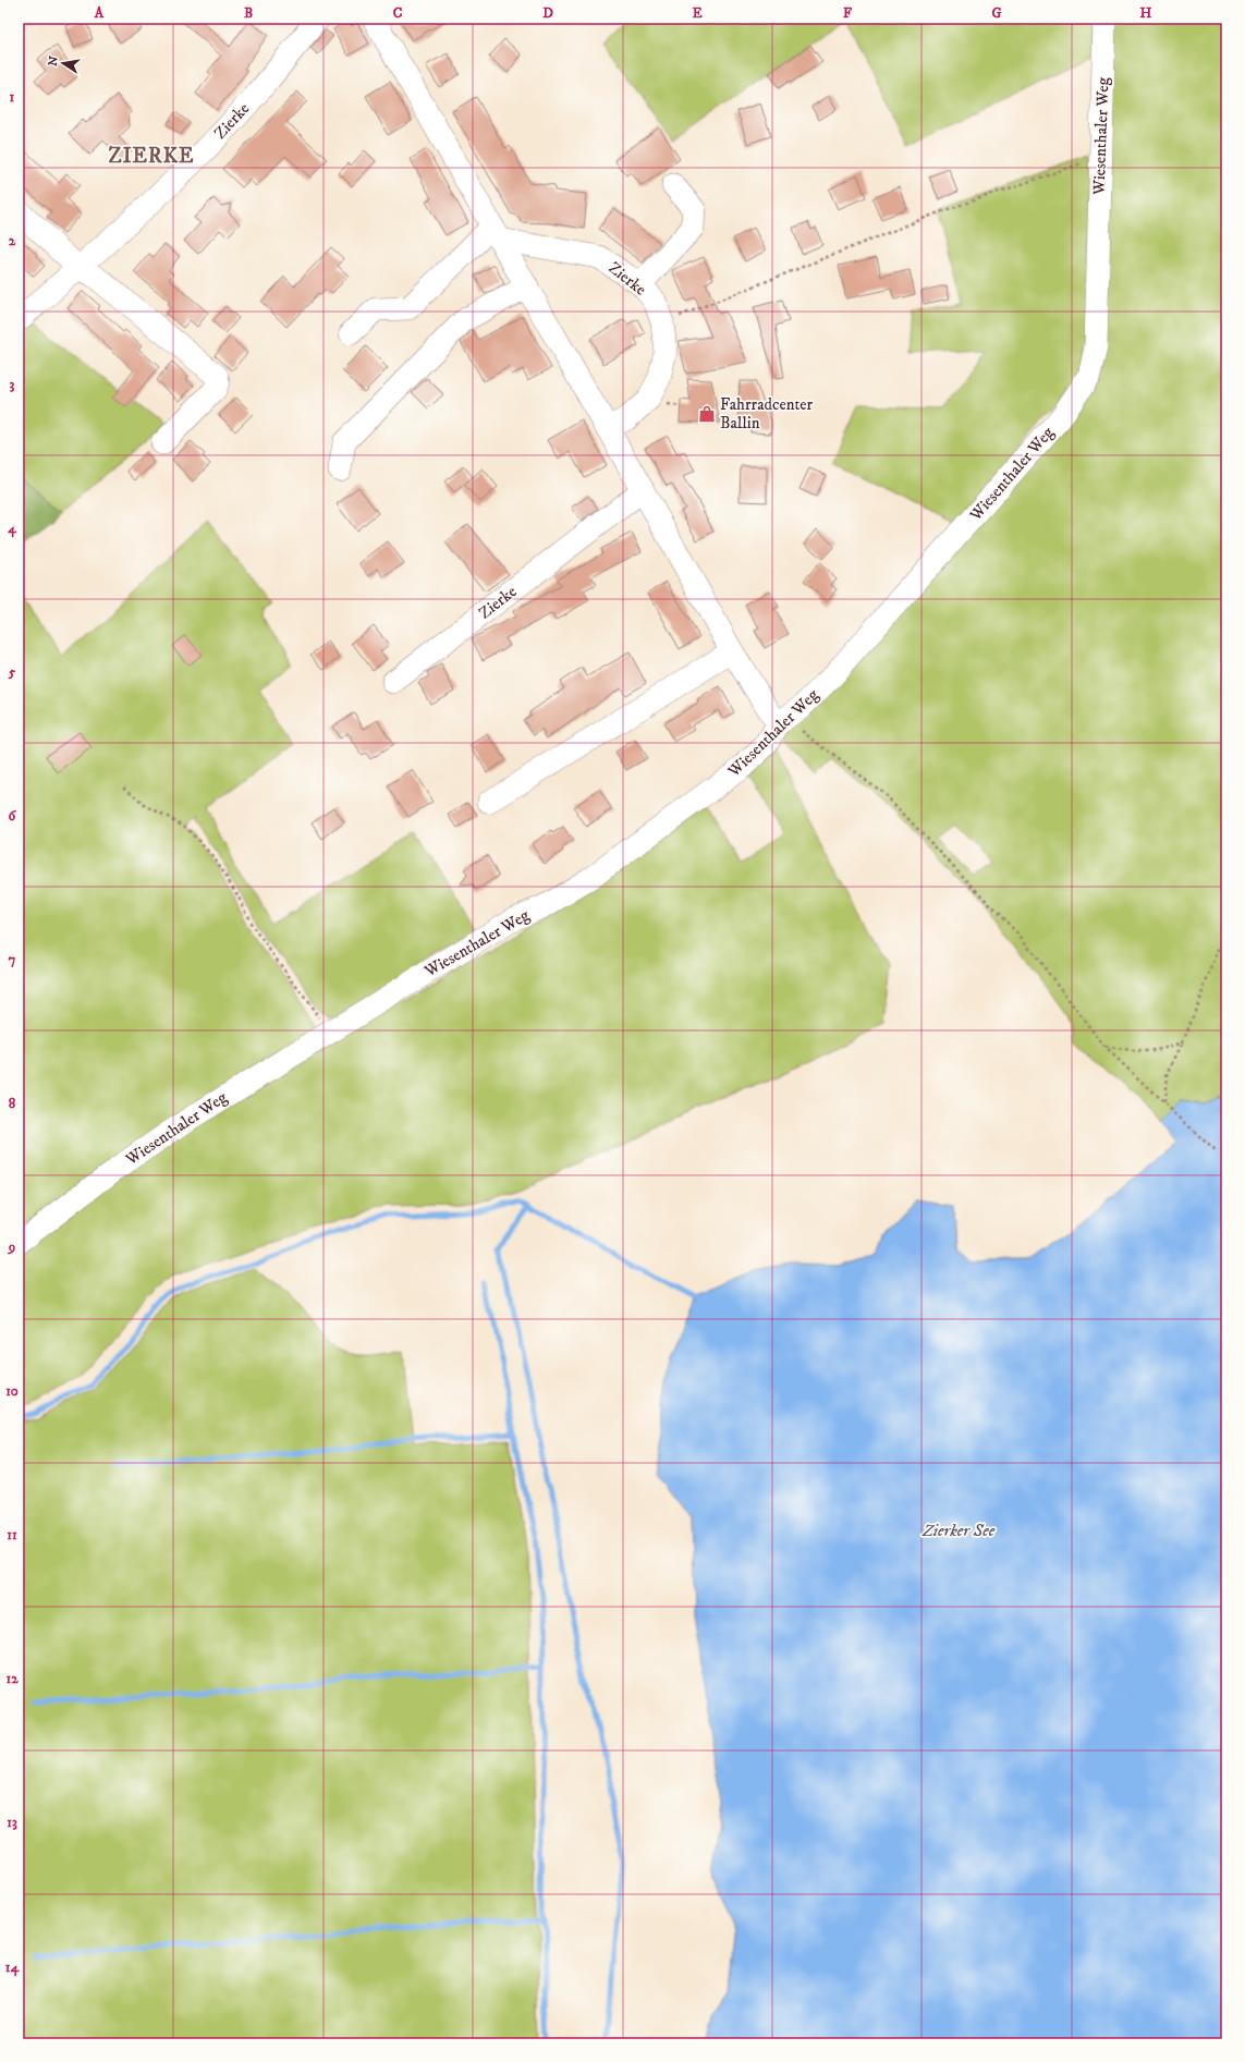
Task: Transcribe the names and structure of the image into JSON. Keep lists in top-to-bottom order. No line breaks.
{"streets":{"street":["Zierke","Wiesenthaler Weg"]},"districts":["ZIERKE"],"water":["Zierker See"],"places":{"shop":["Fahrradcenter Ballin"]},"north":"left","grid":{"columns":["A","B","C","D","E","F","G","H"],"rows":["1","2","3","4","5","6","7","8","9","10","11","12","13","14"]}}
